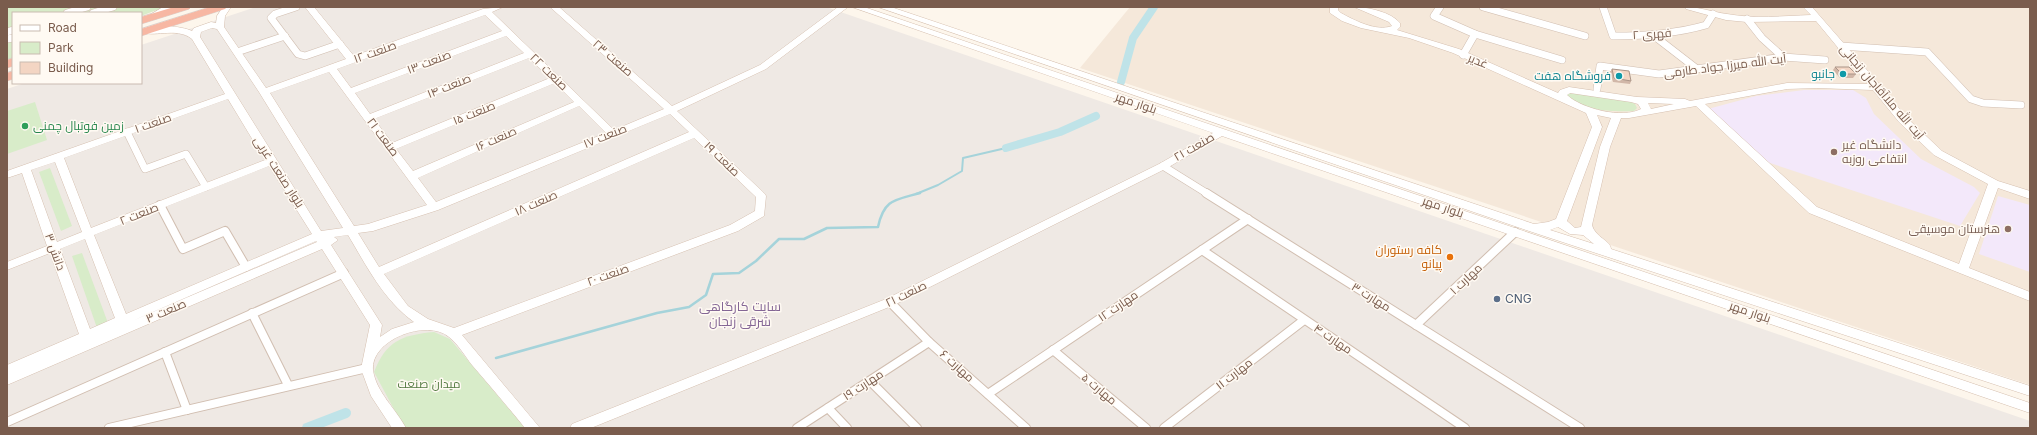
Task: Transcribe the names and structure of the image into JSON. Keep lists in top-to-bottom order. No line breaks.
{"streets":{"street":["فهری ۲","صنعت ۱۲","صنعت ۲۳","غدیر","صنعت ۱۳","آیت الله میرزا جواد طارمی","صنعت ۲۲","صنعت ۱۴","آیت الله ملاآقاجان زنجانی","بلوار مهر","صنعت ۱۵","صنعت ۱","صنعت ۱۷","صنعت ۲۱","صنعت ۱۶","صنعت ۱۹","بلوار صنعت غربی","صنعت ۱۸","صنعت ۲","دانش ۳","صنعت ۲۰","مهارت ۱","مهارت ۳","مهارت ۱۲","صنعت ۳","مهارت ۴","مهارت ۶","مهارت ۱۱","مهارت ۱۹","مهارت ۵"]},"crossings":[["صنعت ۱۲","صنعت ۲۲"],["صنعت ۱۲","صنعت ۲۱"],["صنعت ۲۳","صنعت ۱۷"],["صنعت ۲۳","صنعت ۱۹"],["صنعت ۱۳","صنعت ۲۲"],["صنعت ۱۳","صنعت ۲۱"],["صنعت ۲۲","صنعت ۱۴"],["صنعت ۲۲","صنعت ۱۵"],["صنعت ۲۲","صنعت ۱۷"],["صنعت ۲۲","صنعت ۱۶"],["صنعت ۱۴","صنعت ۲۱"],["بلوار مهر","صنعت ۲۱"],["بلوار مهر","مهارت ۱"],["صنعت ۱۵","صنعت ۲۱"],["صنعت ۱","بلوار صنعت غربی"],["صنعت ۱","دانش ۳"],["صنعت ۱۷","صنعت ۲۱"],["صنعت ۱۷","صنعت ۱۹"],["صنعت ۱۷","بلوار صنعت غربی"],["صنعت ۱۷","صنعت ۳"],["صنعت ۲۱","صنعت ۱۶"],["صنعت ۲۱","مهارت ۳"],["صنعت ۲۱","مهارت ۶"],["صنعت ۱۹","صنعت ۱۸"],["صنعت ۱۹","صنعت ۲۰"],["بلوار صنعت غربی","صنعت ۲"],["بلوار صنعت غربی","صنعت ۳"],["صنعت ۲","دانش ۳"],["دانش ۳","صنعت ۳"],["مهارت ۱","مهارت ۳"],["مهارت ۳","مهارت ۱۲"],["مهارت ۱۲","مهارت ۴"],["مهارت ۱۲","مهارت ۶"],["مهارت ۱۲","مهارت ۵"],["مهارت ۴","مهارت ۱۱"],["مهارت ۶","مهارت ۱۹"]],"districts":["سایت کارگاهی شرقی زنجان"],"parks":["میدان صنعت"],"places":["جانبو","فروشگاه هفت","زمین فوتبال چمنی","دانشگاه غیر انتفاعی روزبه","هنرستان موسیقی","كافه رستوران پيانو","CNG"],"legend":["Road","Park","Building"]}
